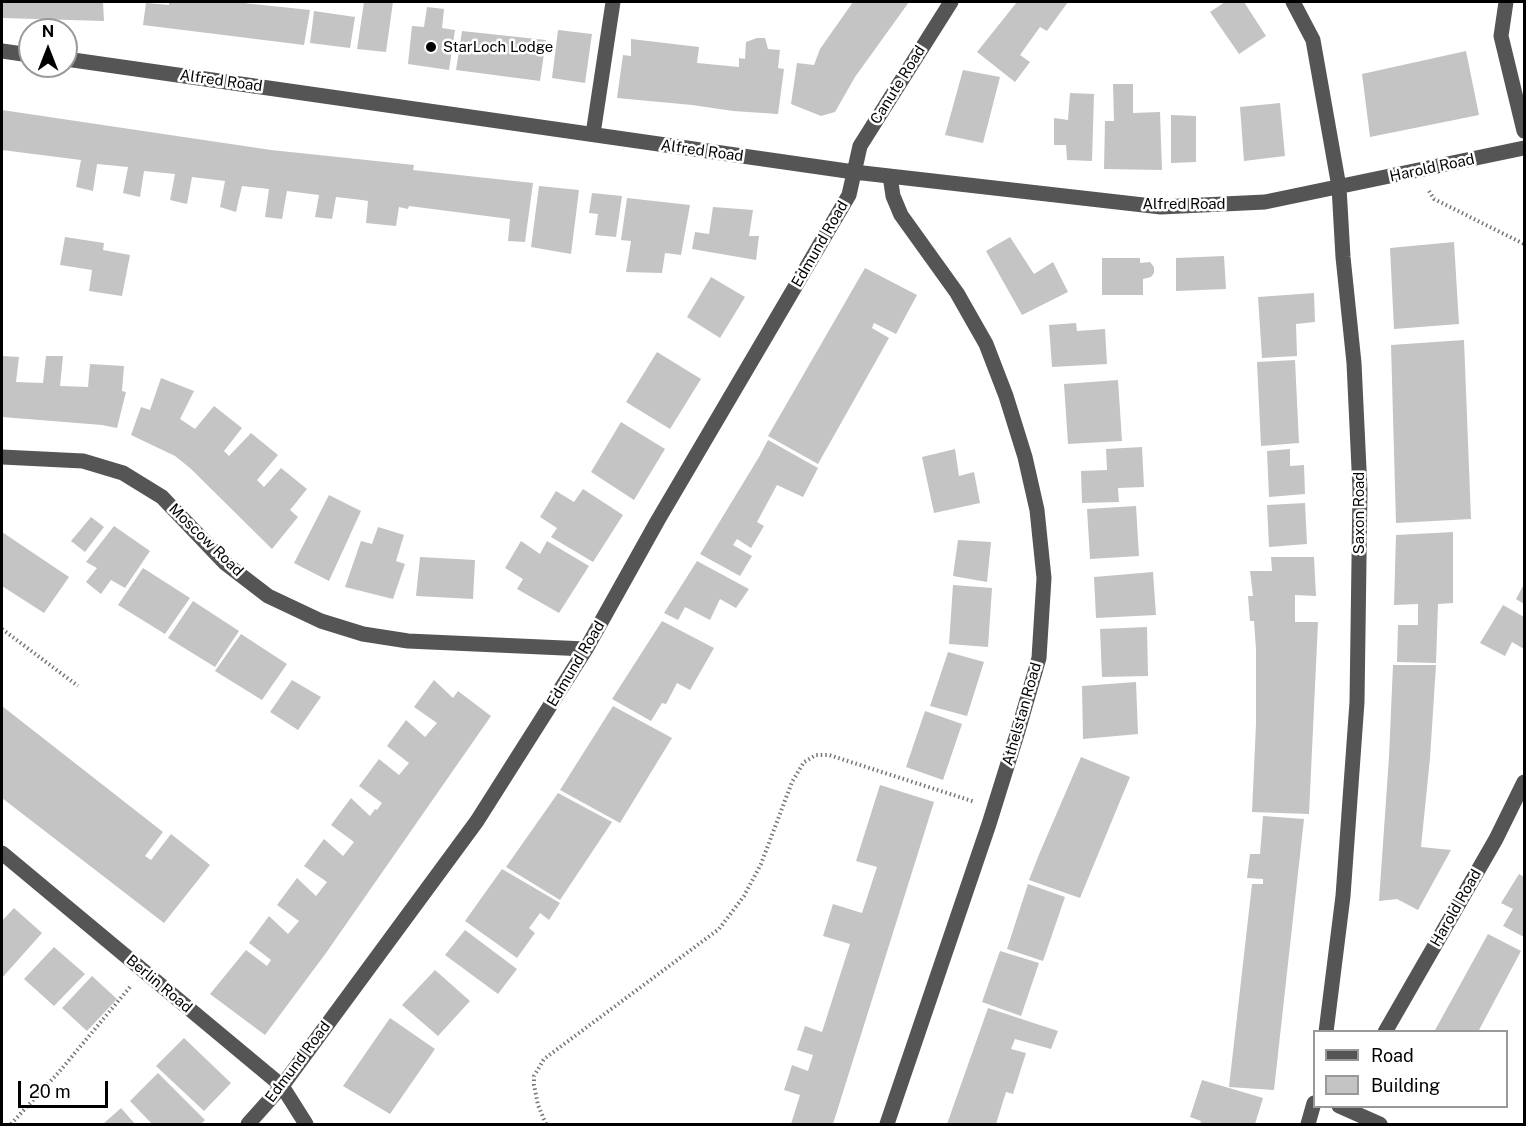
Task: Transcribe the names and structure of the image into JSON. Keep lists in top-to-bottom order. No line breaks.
{"streets":{"street":["Alfred Road","Canute Road","Harold Road","Edmund Road","Saxon Road","Moscow Road","Athelstan Road","Berlin Road"]},"crossings":[["Alfred Road","Canute Road"],["Alfred Road","Harold Road"],["Alfred Road","Edmund Road"],["Alfred Road","Saxon Road"],["Alfred Road","Athelstan Road"],["Canute Road","Edmund Road"],["Harold Road","Saxon Road"],["Edmund Road","Moscow Road"],["Edmund Road","Berlin Road"]],"places":["StarLoch Lodge"],"legend":["Road","Building"],"scale_bar":"20 m","north":"top"}
